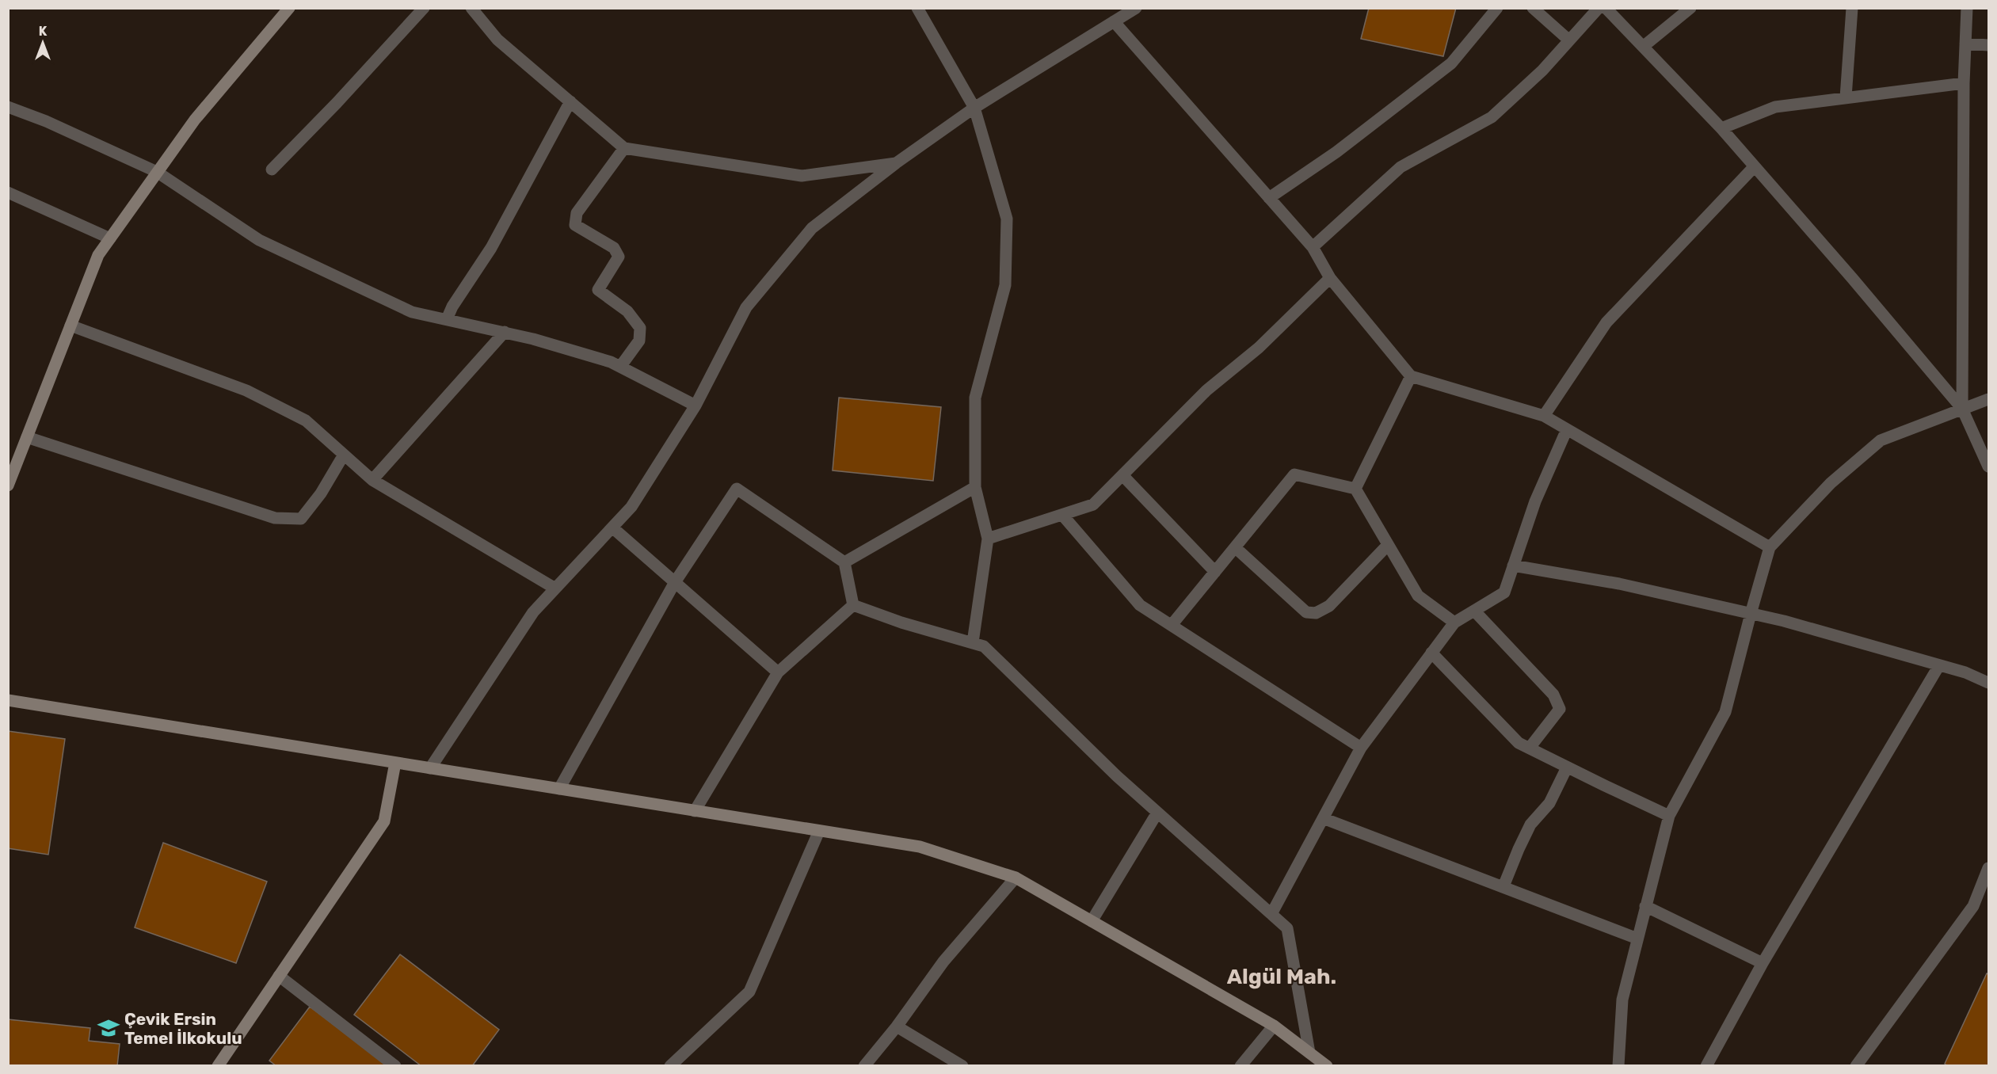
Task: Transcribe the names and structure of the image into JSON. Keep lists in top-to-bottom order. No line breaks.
{"districts":["Algül Mah."],"places":{"school or university":["Çevik Ersin Temel İlkokulu"]},"north":"top"}
